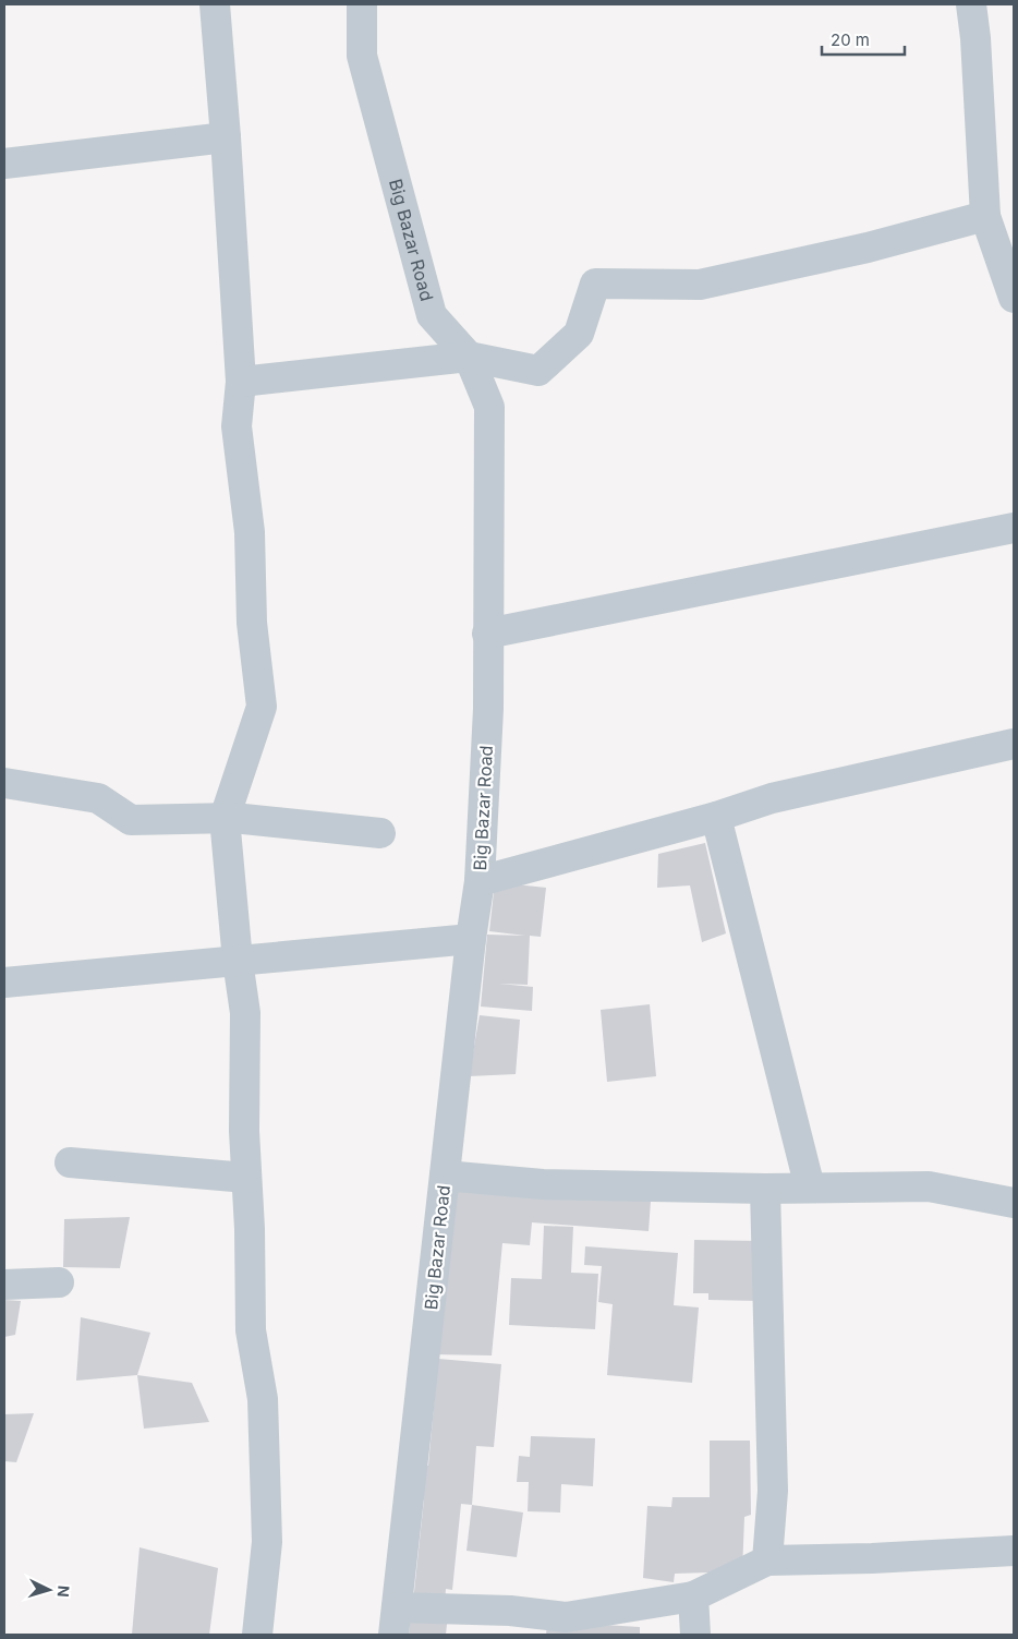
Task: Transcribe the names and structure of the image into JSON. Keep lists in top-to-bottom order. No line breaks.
{"streets":{"street":["Big Bazar Road"]},"scale_bar":"20 m","north":"right"}
